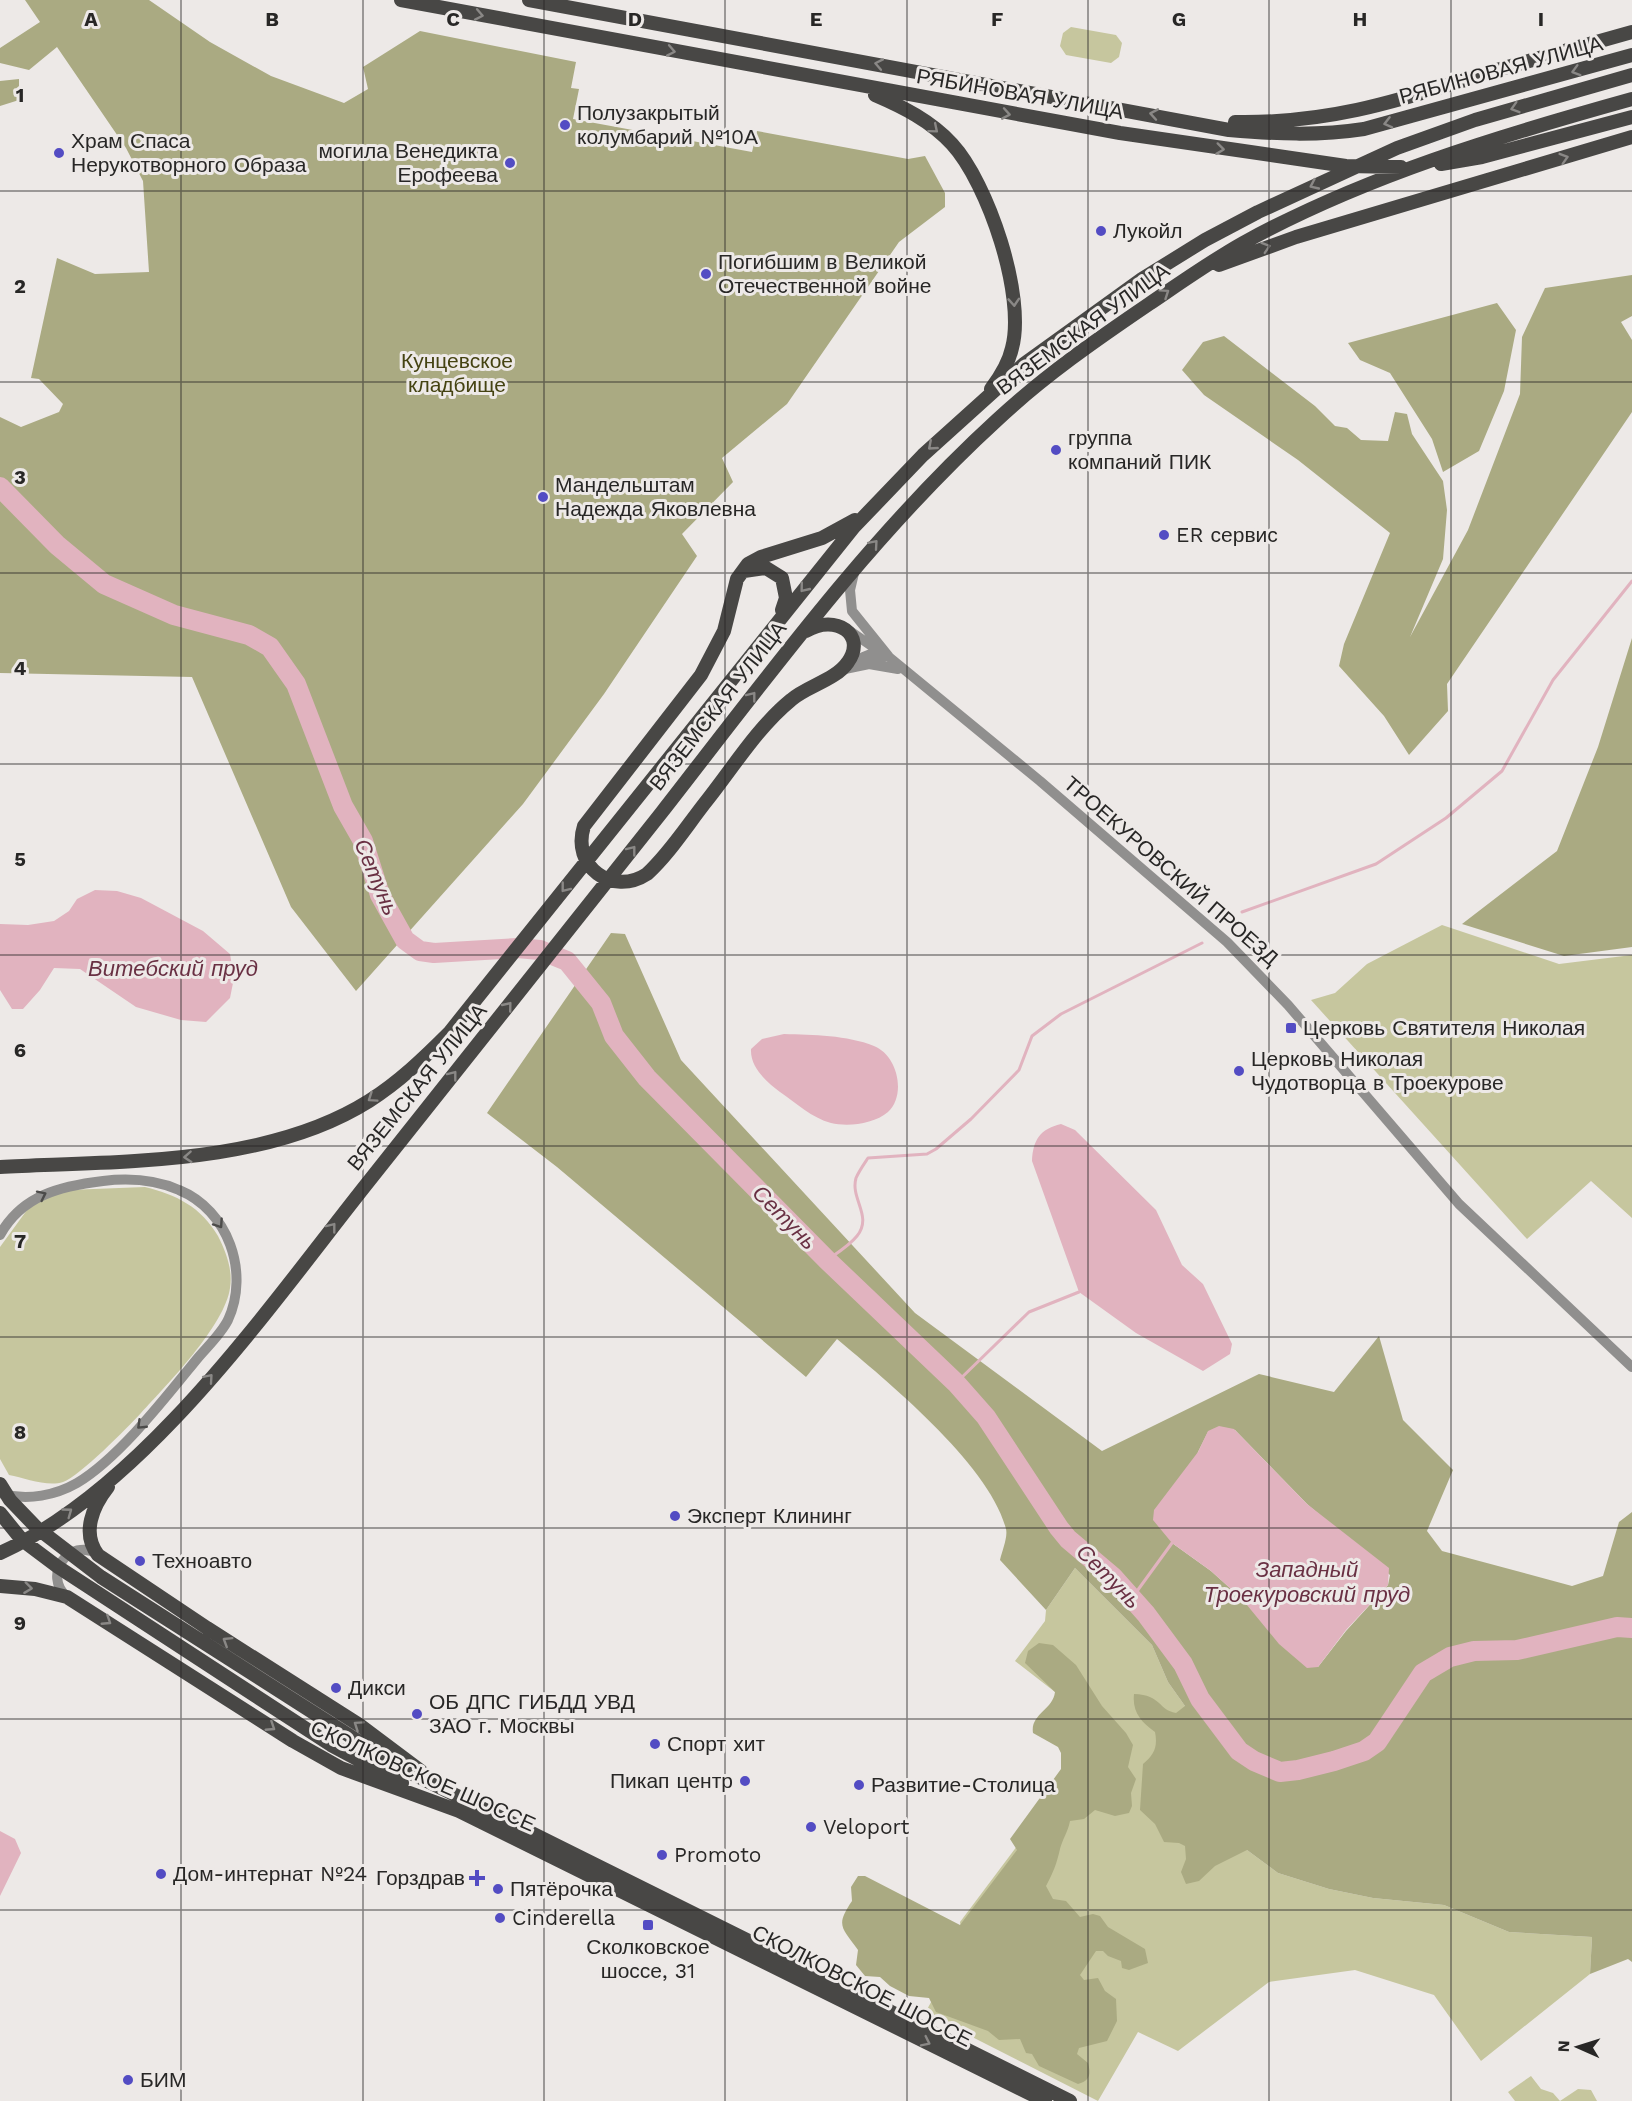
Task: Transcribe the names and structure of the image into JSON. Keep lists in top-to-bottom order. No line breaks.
{"streets":{"main road":["РЯБИНОВАЯ УЛИЦА","ВЯЗЕМСКАЯ УЛИЦА","СКОЛКОВСКОЕ ШОССЕ"],"street":["ТРОЕКУРОВСКИЙ ПРОЕЗД"]},"water":["Сетунь","Витебский пруд","Западный Троекуровский пруд"],"parks":["Кунцевское кладбище"],"places":{"other":["Полузакрытый колумбарий №10А","Храм Спаса Нерукотворного Образа","могила Венедикта Ерофеева","Лукойл","Погибшим в Великой Отечественной войне","группа компаний ПИК","Мандельштам Надежда Яковлевна","ER сервис","Церковь Николая Чудотворца в Троекурове","Эксперт Клининг","Техноавто","Дикси","ОБ ДПС ГИБДД УВД ЗАО г. Москвы","Спорт хит","Пикап центр","Развитие-Столица","Veloport","Promoto","Дом-интернат №24","Пятёрочка","Cinderella","БИМ"],"transit":["Церковь Святителя Николая","Сколковское шоссе, 31"],"health":["Горздрав"]},"north":"left","grid":{"columns":["A","B","C","D","E","F","G","H","I"],"rows":["1","2","3","4","5","6","7","8","9"]}}
